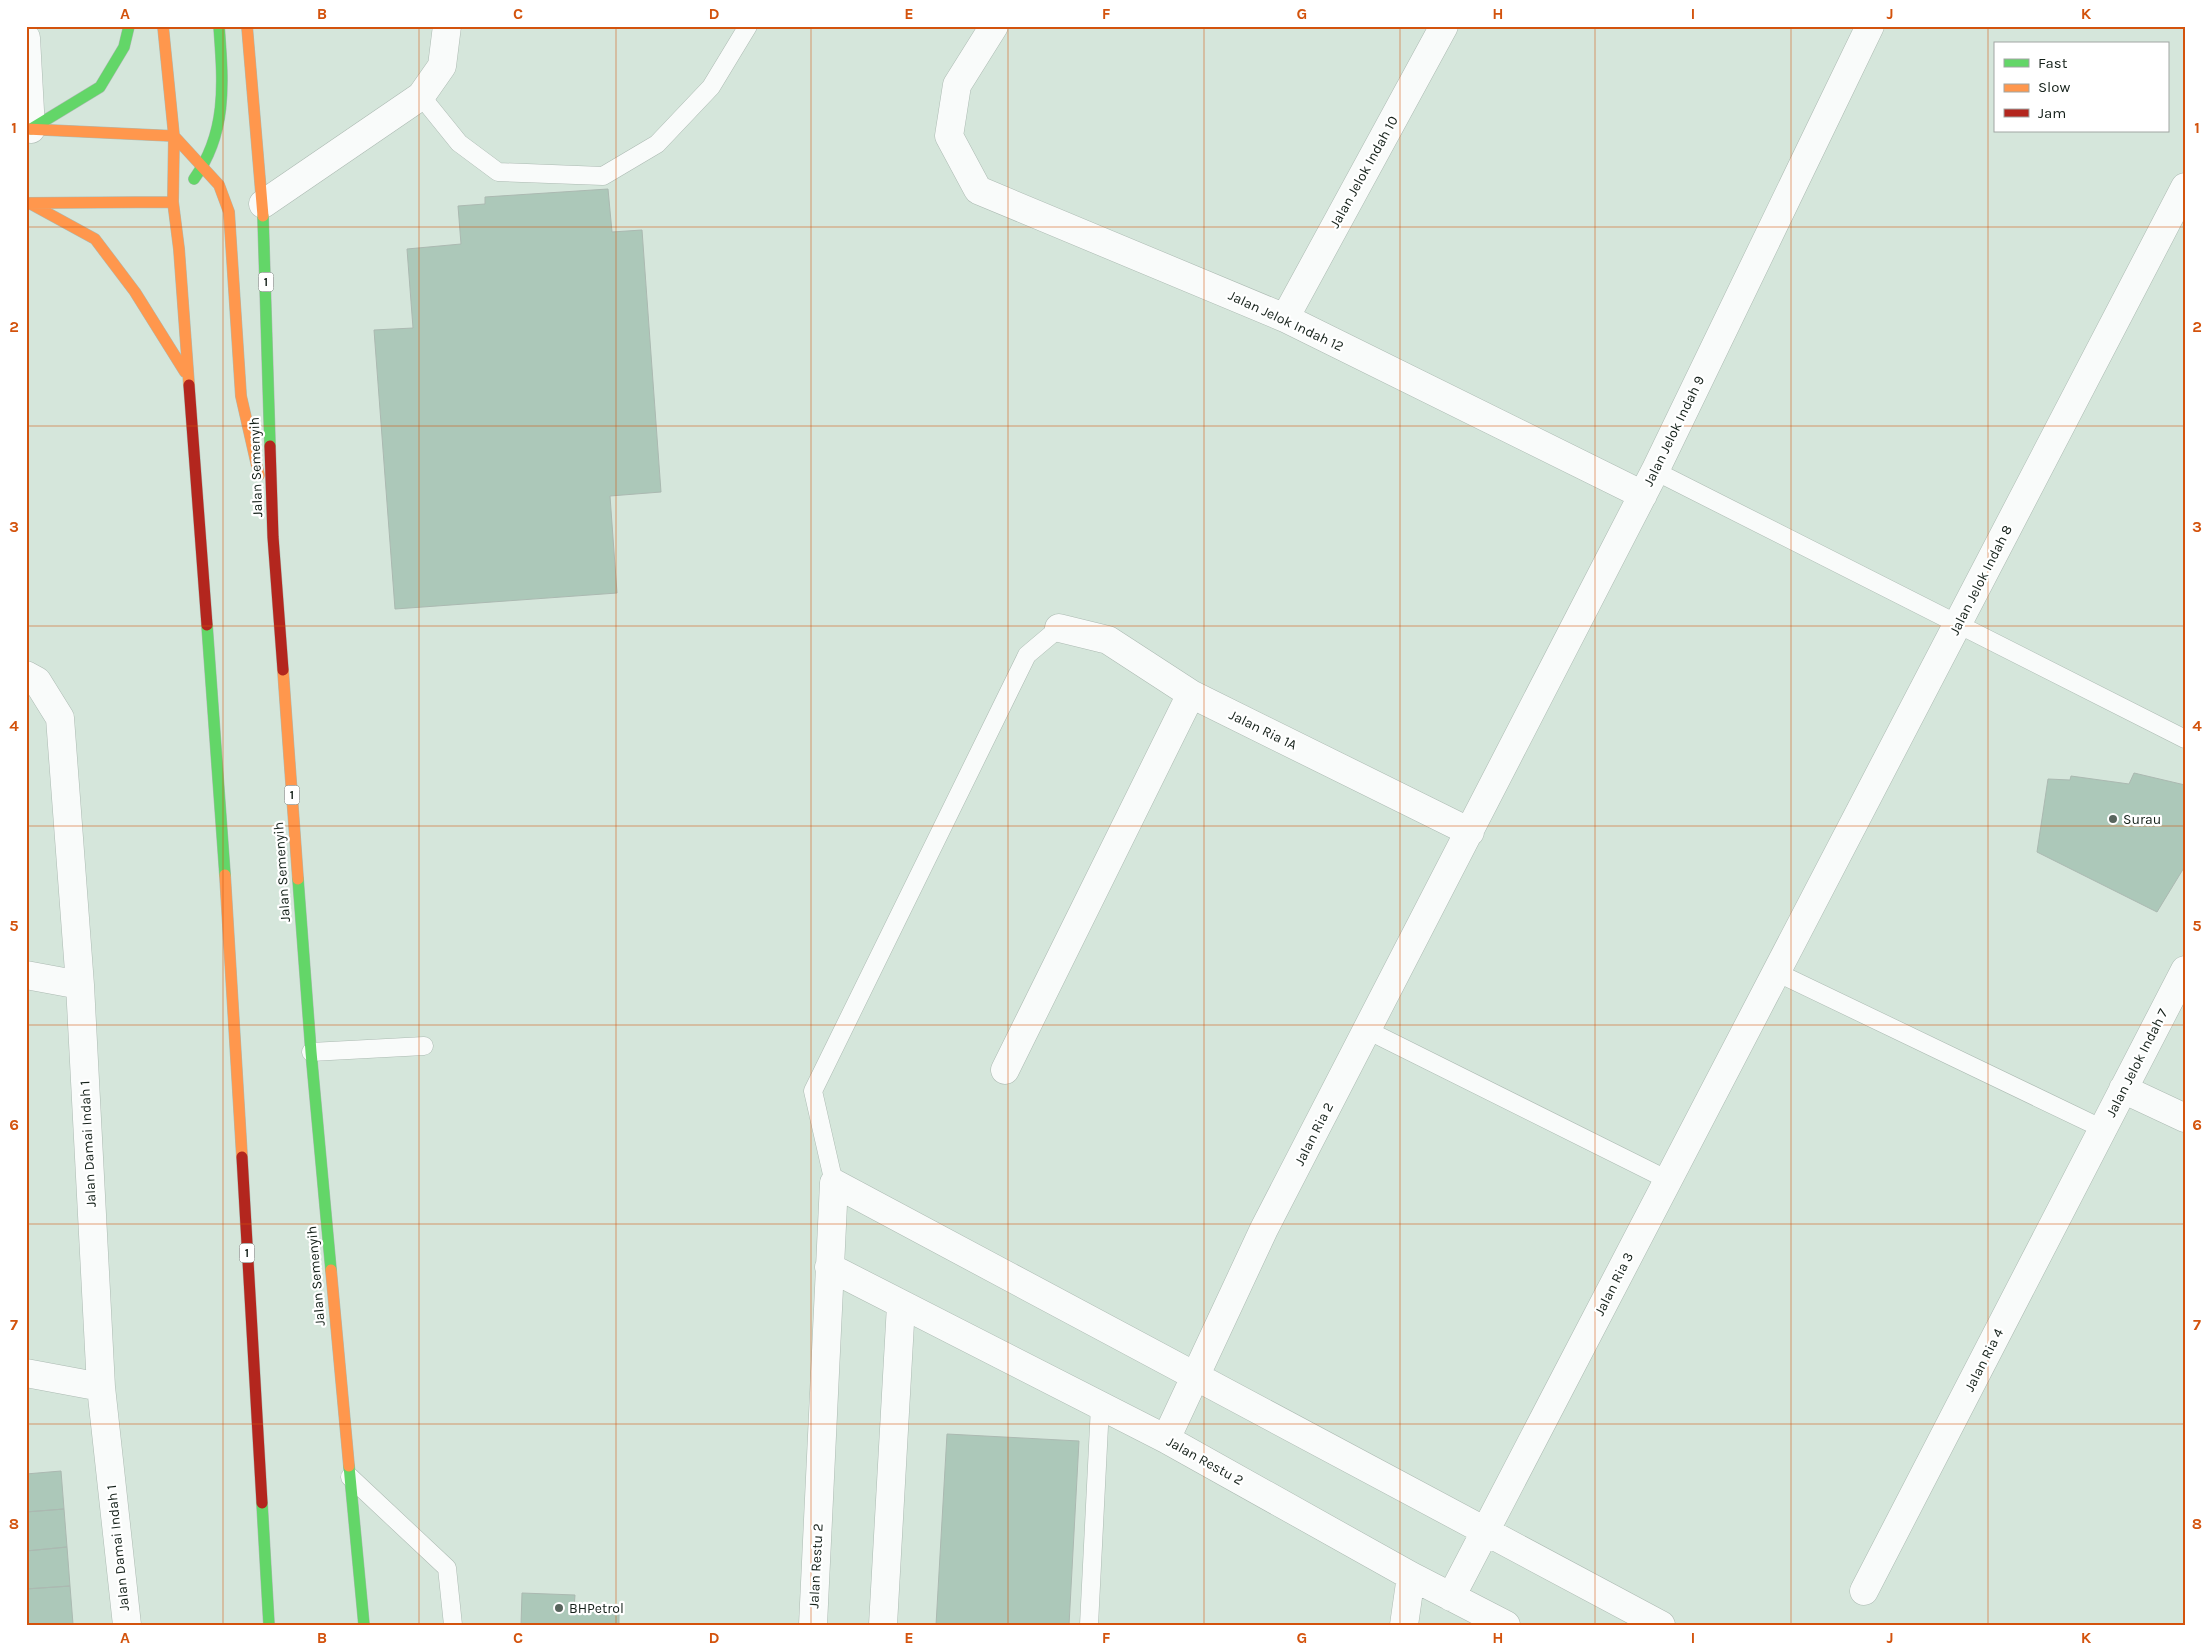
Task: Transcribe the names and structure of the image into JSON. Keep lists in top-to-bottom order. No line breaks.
{"streets":{"main road":["1","Jalan Semenyih"],"street":["Jalan Jelok Indah 10","Jalan Jelok Indah 12","Jalan Jelok Indah 9","Jalan Jelok Indah 8","Jalan Ria 1A","Jalan Jelok Indah 7","Jalan Ria 2","Jalan Damai Indah 1","Jalan Ria 3","Jalan Ria 4","Jalan Restu 2"]},"crossings":[["Jalan Jelok Indah 10","Jalan Jelok Indah 12"],["Jalan Jelok Indah 12","Jalan Jelok Indah 9"],["Jalan Jelok Indah 9","Jalan Ria 1A"],["Jalan Jelok Indah 9","Jalan Ria 2"],["Jalan Jelok Indah 8","Jalan Ria 3"],["Jalan Ria 1A","Jalan Ria 2"],["Jalan Jelok Indah 7","Jalan Ria 4"],["Jalan Ria 2","Jalan Restu 2"],["Jalan Ria 3","Jalan Restu 2"]],"places":["Surau","BHPetrol"],"legend":["Fast","Slow","Jam"],"grid":{"columns":["A","B","C","D","E","F","G","H","I","J","K"],"rows":["1","2","3","4","5","6","7","8"]}}
